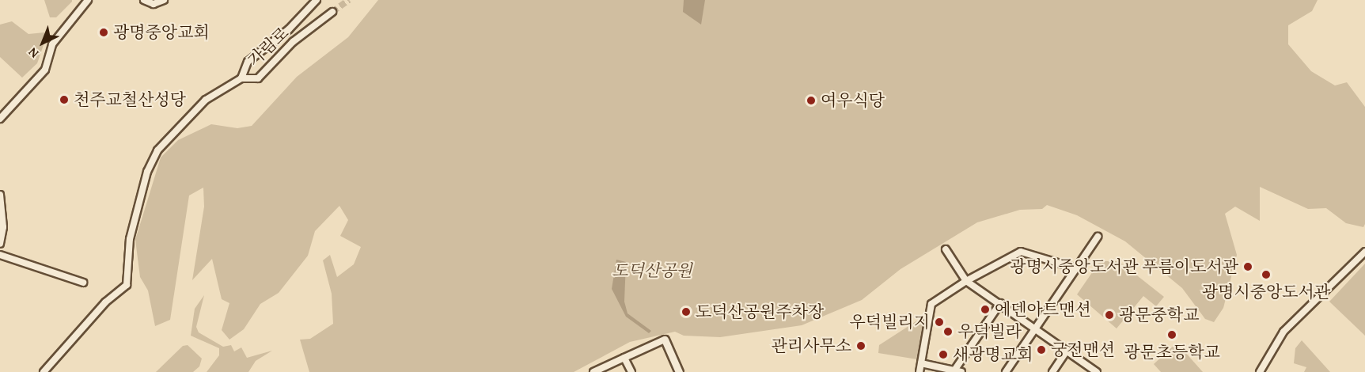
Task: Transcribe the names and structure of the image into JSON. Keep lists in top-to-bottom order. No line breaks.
{"streets":{"street":["가림로"]},"parks":["도덕산공원"],"places":["광명중앙교회","천주교철산성당","여우식당","광명시중앙도서관 푸름이도서관","광명시중앙도서관","에덴아트맨션","도덕산공원주차장","광문중학교","우덕빌리지","우덕빌라","광문초등학교","관리사무소","궁전맨션","새광명교회"],"north":"bottom left"}
